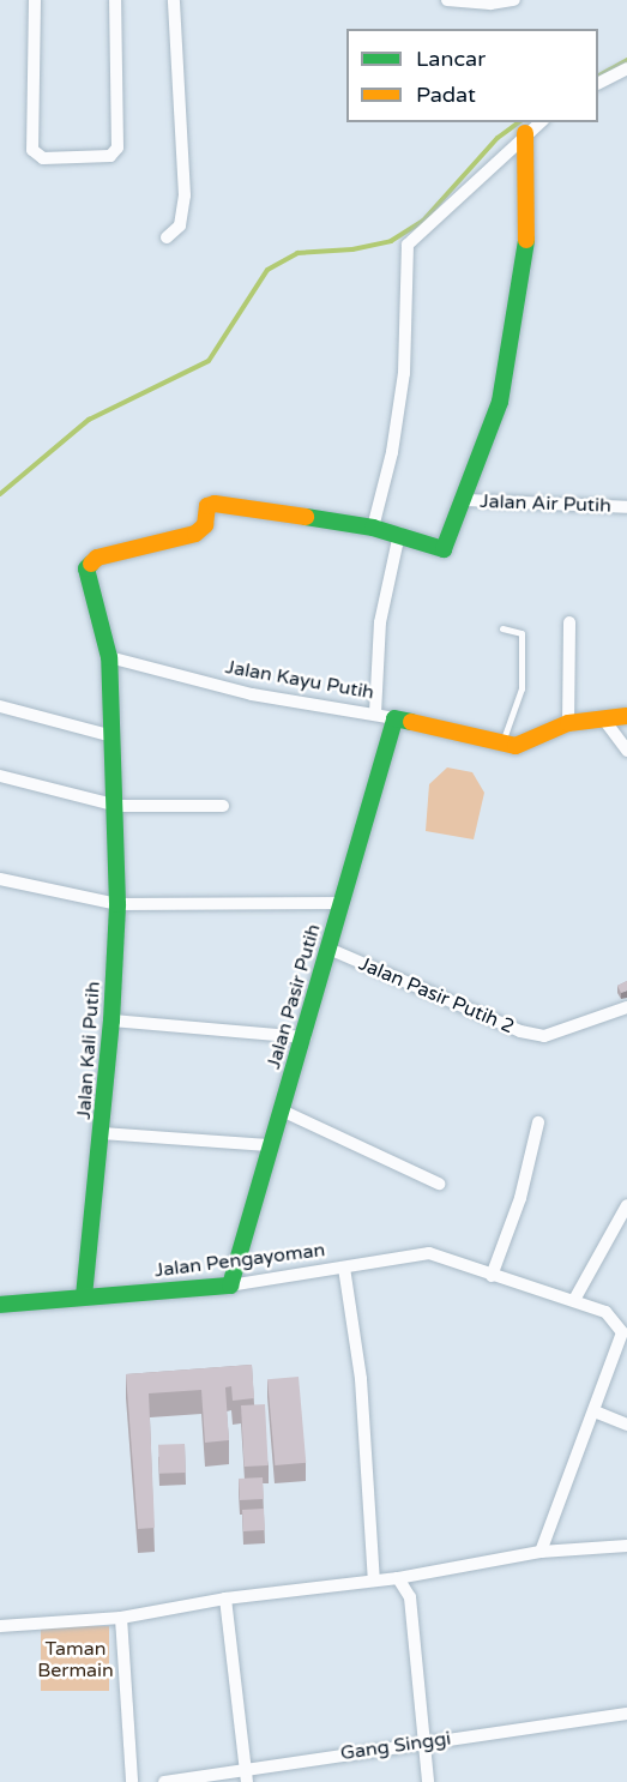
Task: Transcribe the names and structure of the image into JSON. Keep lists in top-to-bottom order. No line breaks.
{"streets":{"street":["Jalan Air Putih","Jalan Kayu Putih","Jalan Pasir Putih 2","Jalan Pasir Putih","Jalan Kali Putih","Jalan Pengayoman","Gang Singgi"]},"crossings":[["Jalan Kayu Putih","Jalan Pasir Putih"],["Jalan Pasir Putih 2","Jalan Pasir Putih"],["Jalan Pasir Putih","Jalan Pengayoman"],["Jalan Kali Putih","Jalan Pengayoman"]],"parks":["Taman Bermain"],"legend":["Lancar","Padat"]}
